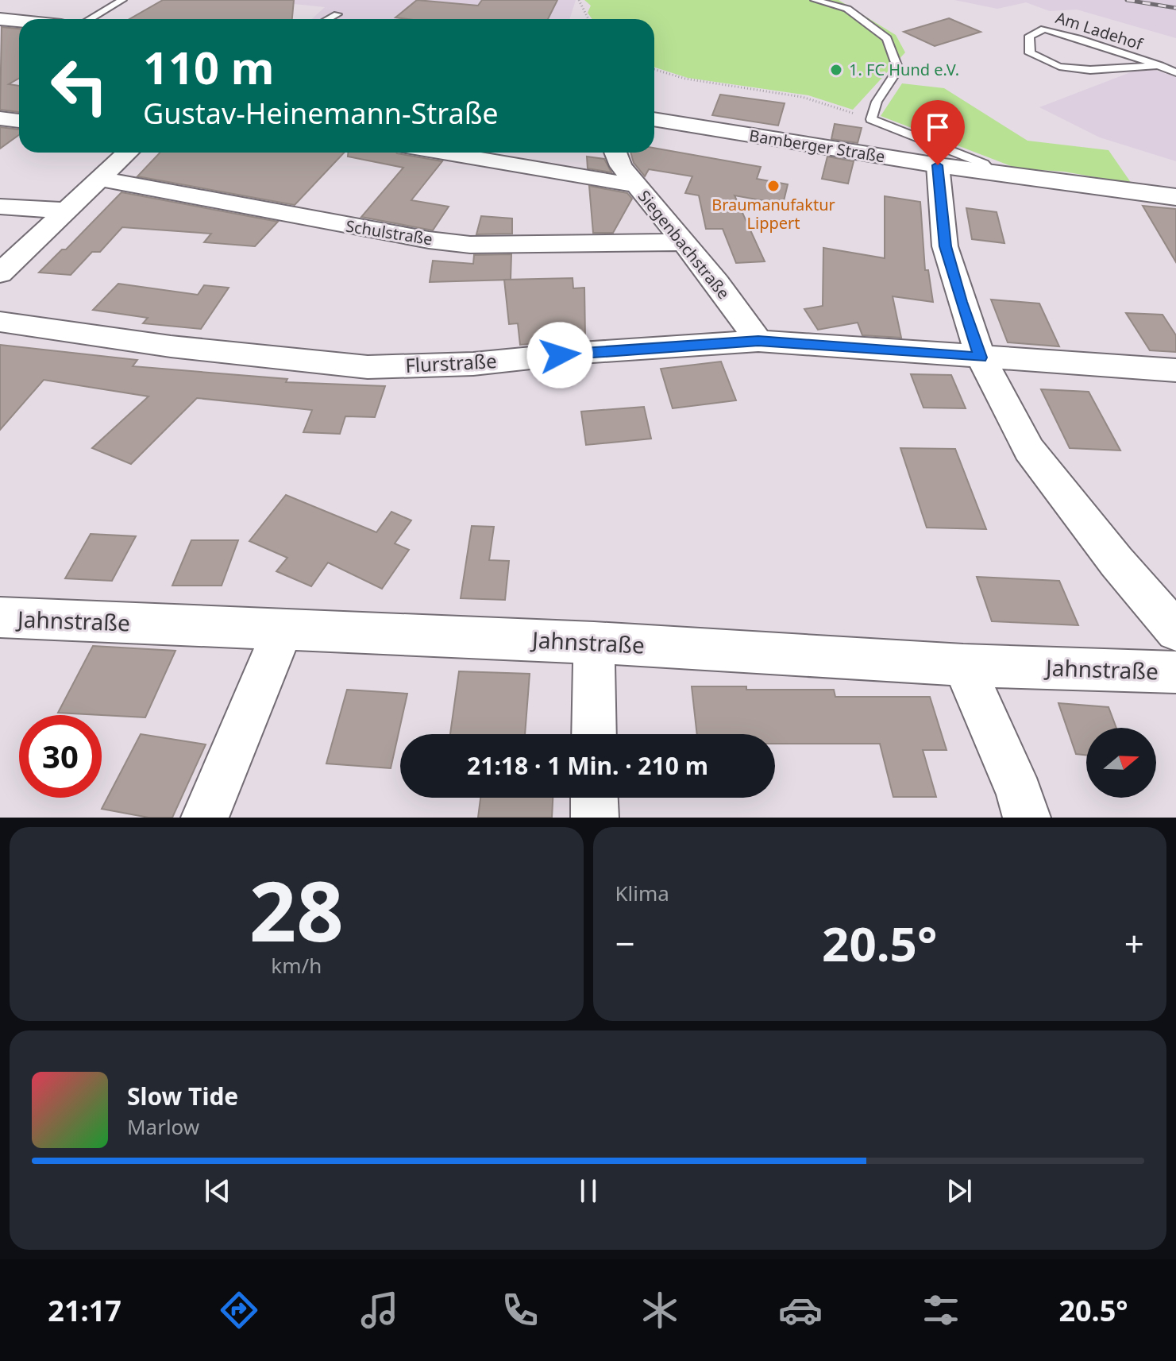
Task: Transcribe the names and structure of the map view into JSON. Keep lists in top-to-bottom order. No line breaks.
{"streets":{"street":["Bamberger Straße","Schulstraße","Siegenbachstraße","Flurstraße","Jahnstraße"],"lane":["Am Ladehof"]},"crossings":[["Schulstraße","Siegenbachstraße"],["Siegenbachstraße","Flurstraße"]],"places":["1. FC Hund e.V.","Braumanufaktur Lippert"],"north":"right","page":{"turn":["110 m","Gustav-Heinemann-Straße"],"limit":"30","trip":"21:18 · 1 Min. · 210 m","tile":[["28","km/h"],"Klima"],"heat":["−","20.5°","+"],"song":["Slow Tide","Marlow"],"tabs":["21:17","20.5°"]}}
